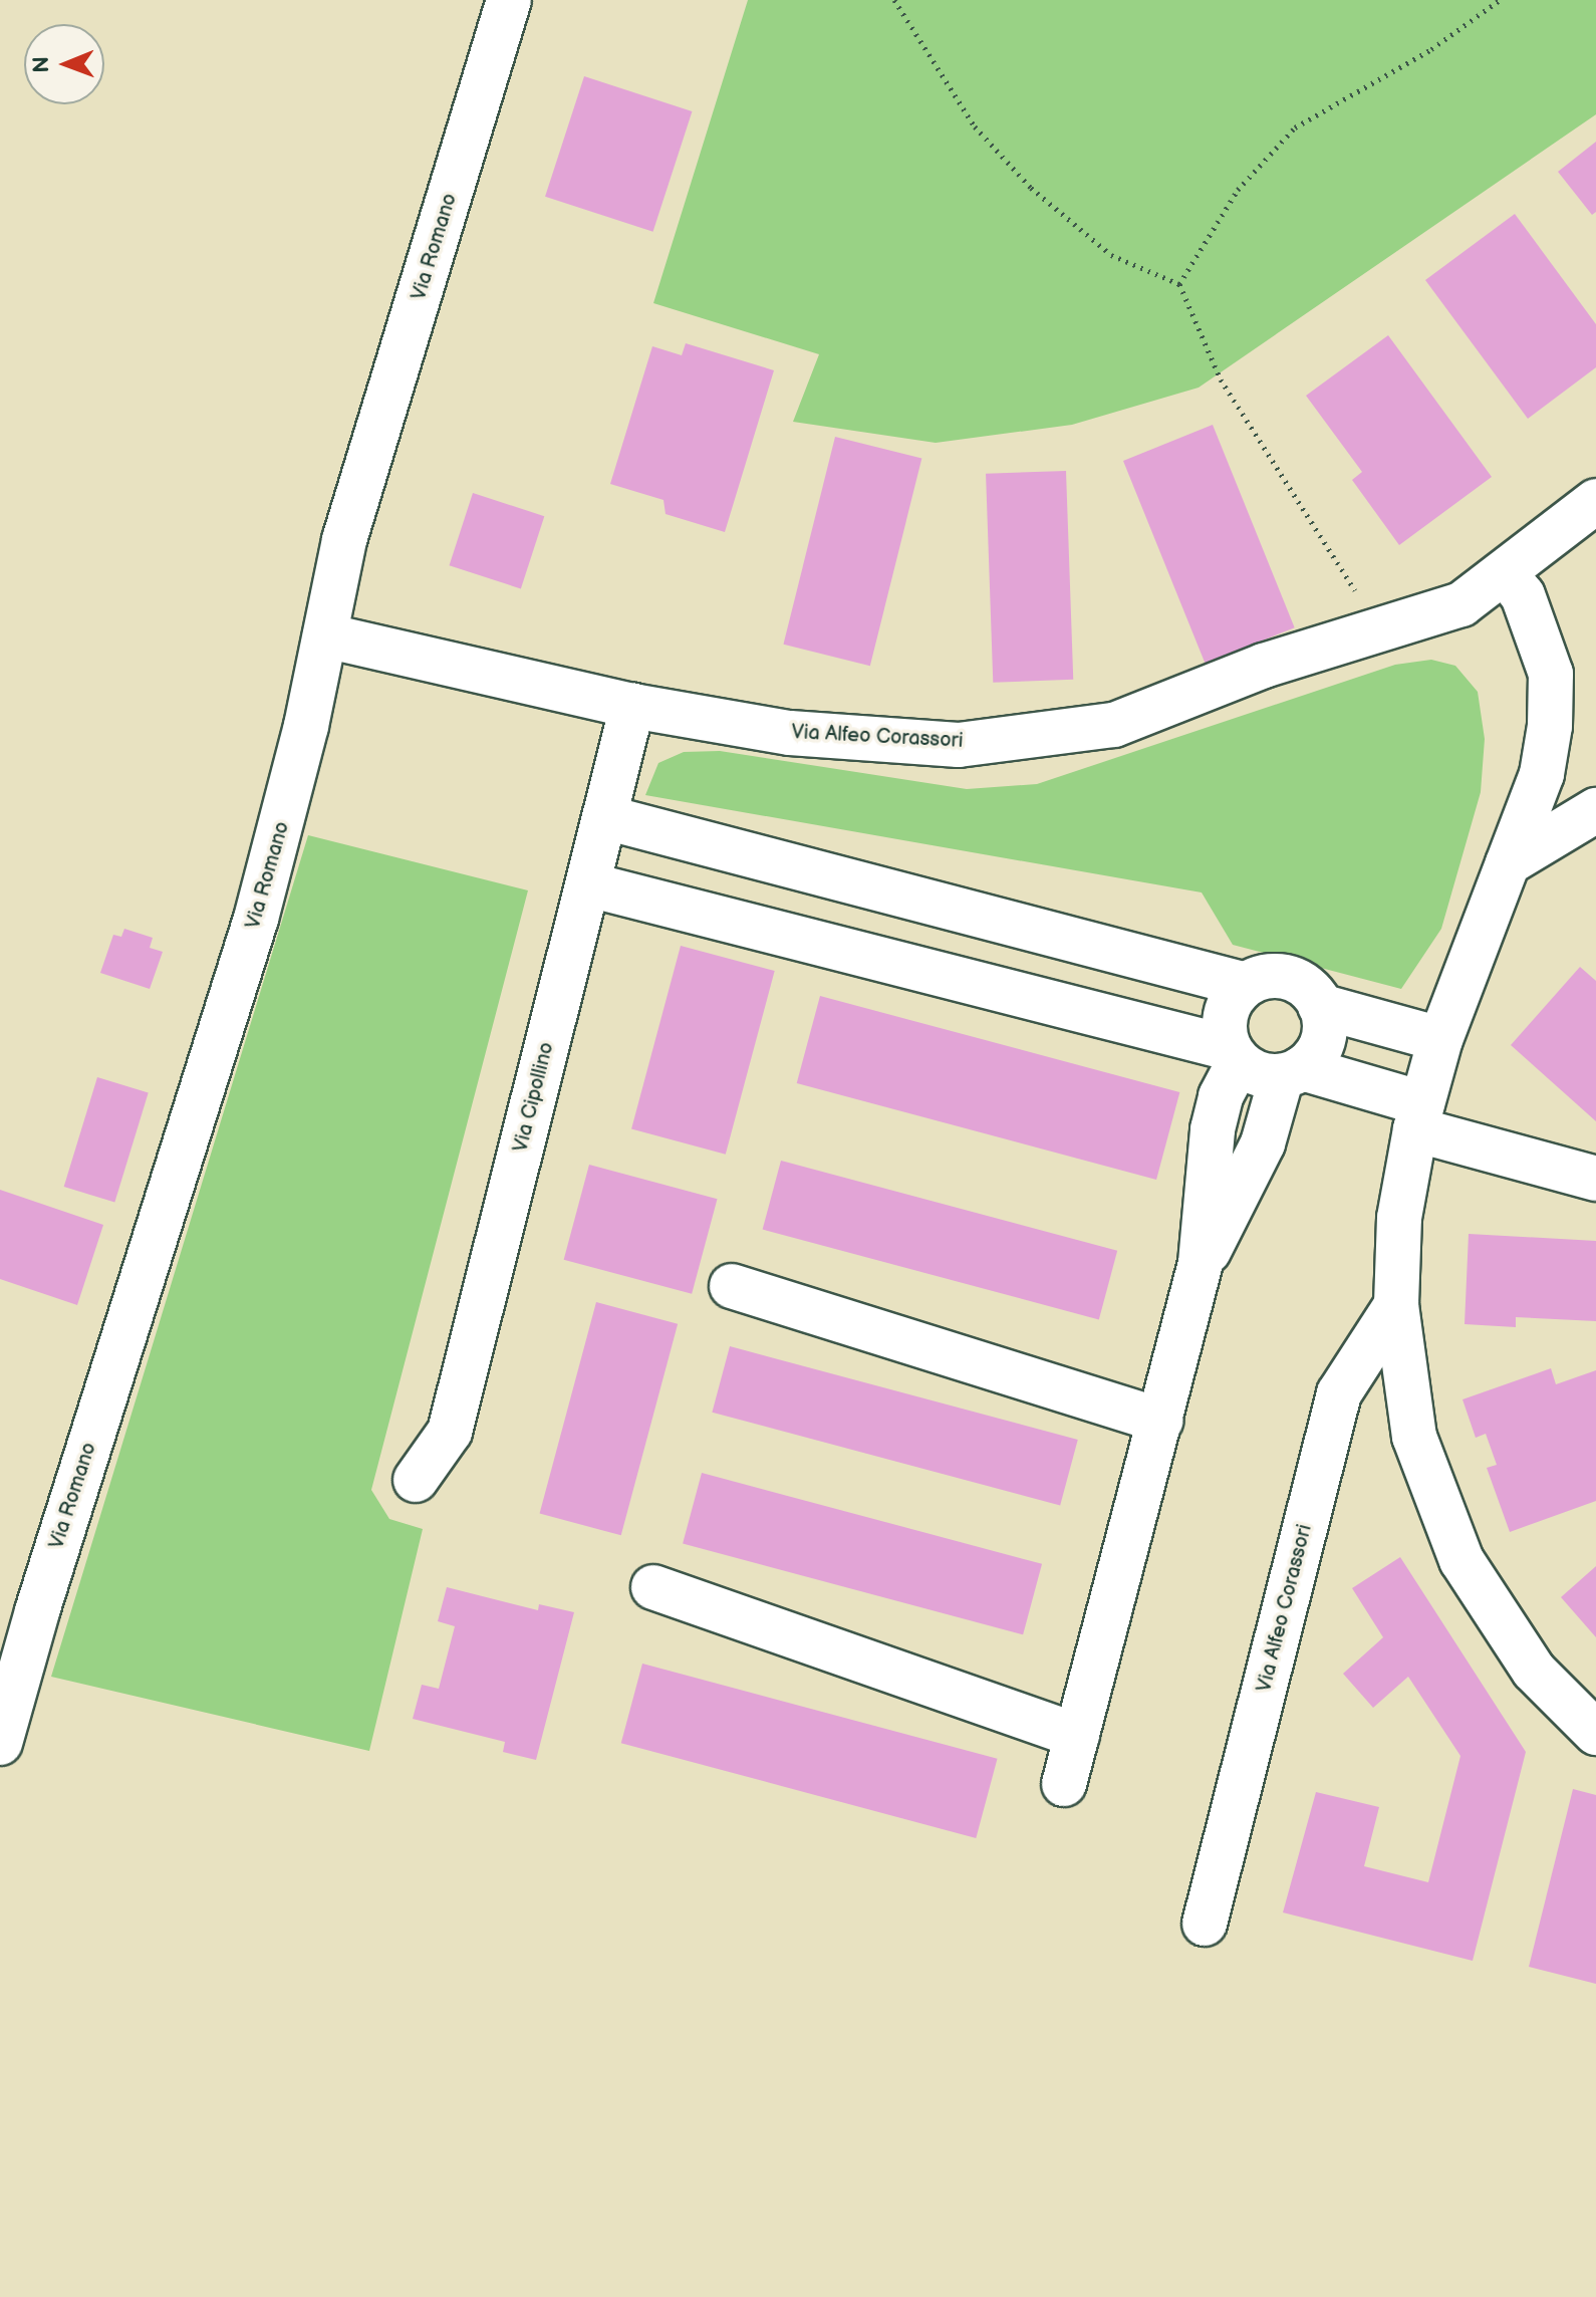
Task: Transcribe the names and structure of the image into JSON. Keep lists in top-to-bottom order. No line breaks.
{"streets":{"street":["Via Romano","Via Alfeo Corassori","Via Cipollino"]},"crossings":[["Via Romano","Via Alfeo Corassori"],["Via Alfeo Corassori","Via Cipollino"]],"north":"left"}
